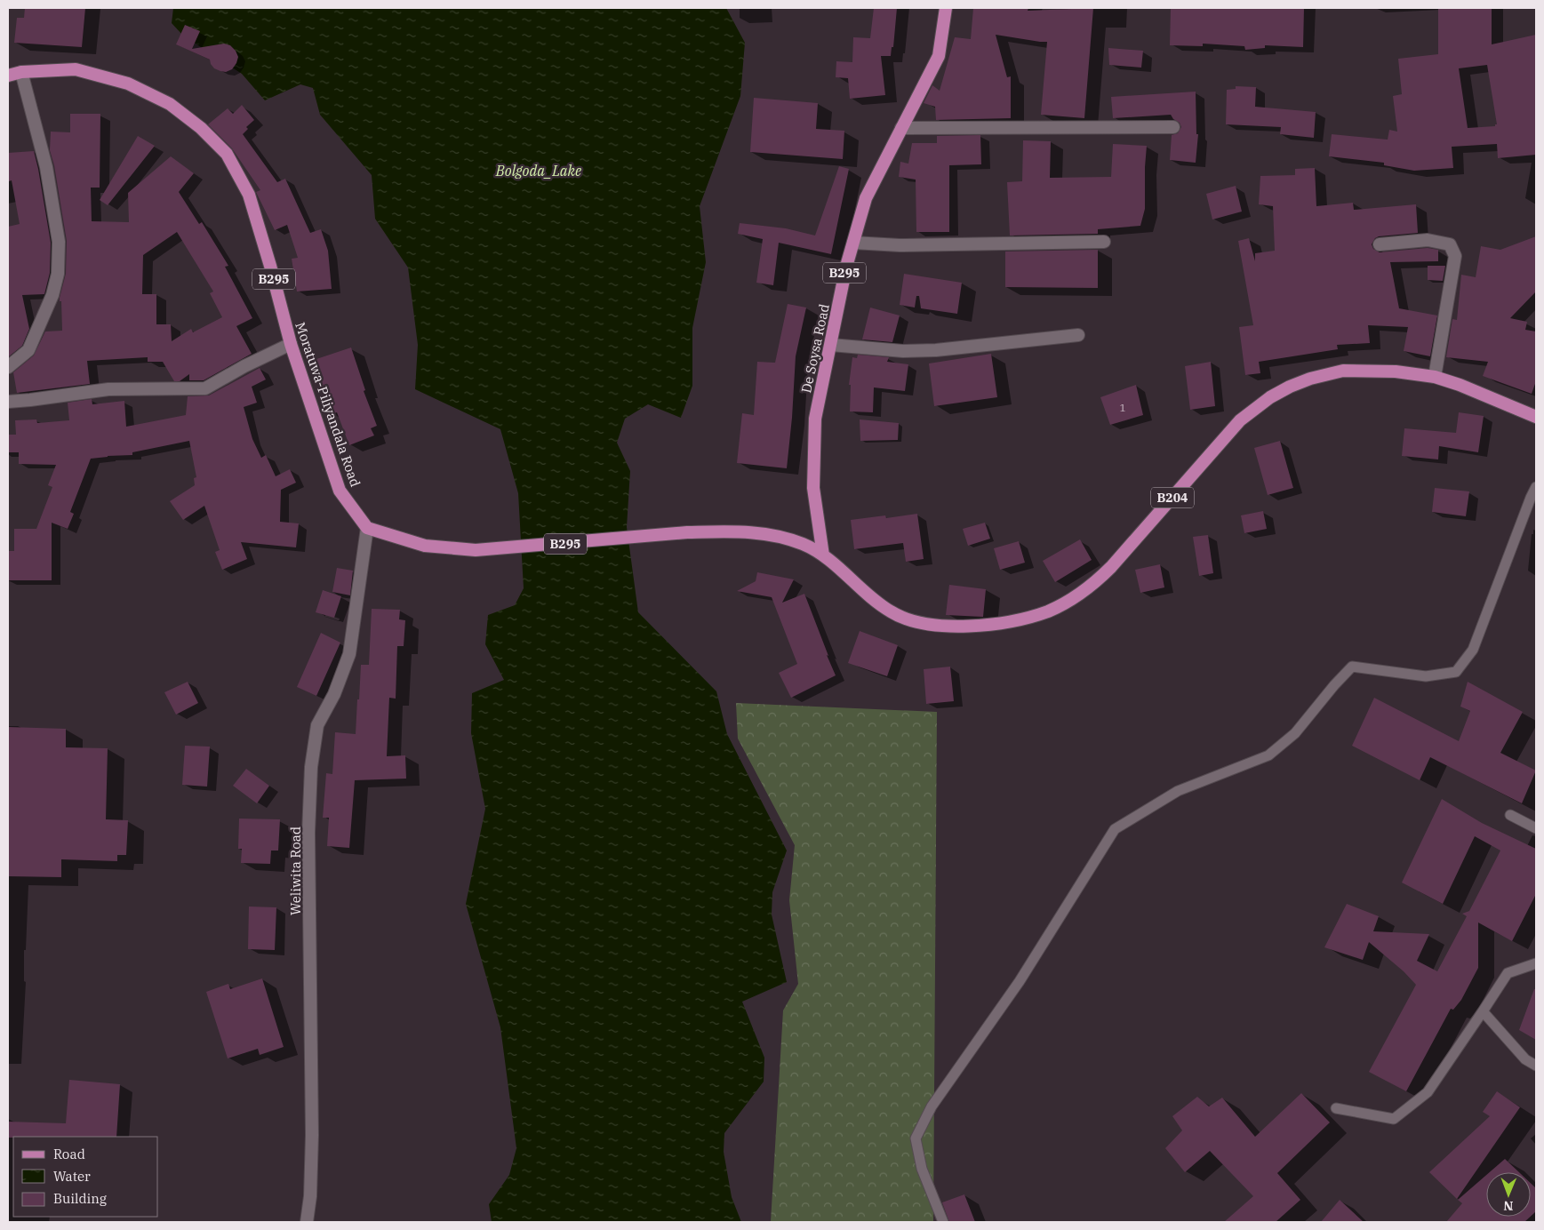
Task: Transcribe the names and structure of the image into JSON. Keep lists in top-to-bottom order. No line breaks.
{"streets":{"main road":["B295","De Soysa Road","Moratuwa-Piliyandala Road","B204"],"street":["Weliwita Road"]},"crossings":[["B295","De Soysa Road"],["B295","Moratuwa-Piliyandala Road"],["B295","B204"],["B295","Weliwita Road"],["De Soysa Road","B204"],["Moratuwa-Piliyandala Road","Weliwita Road"]],"water":["Bolgoda_Lake"],"house_numbers":["1"],"legend":["Road","Water","Building"],"north":"bottom"}
